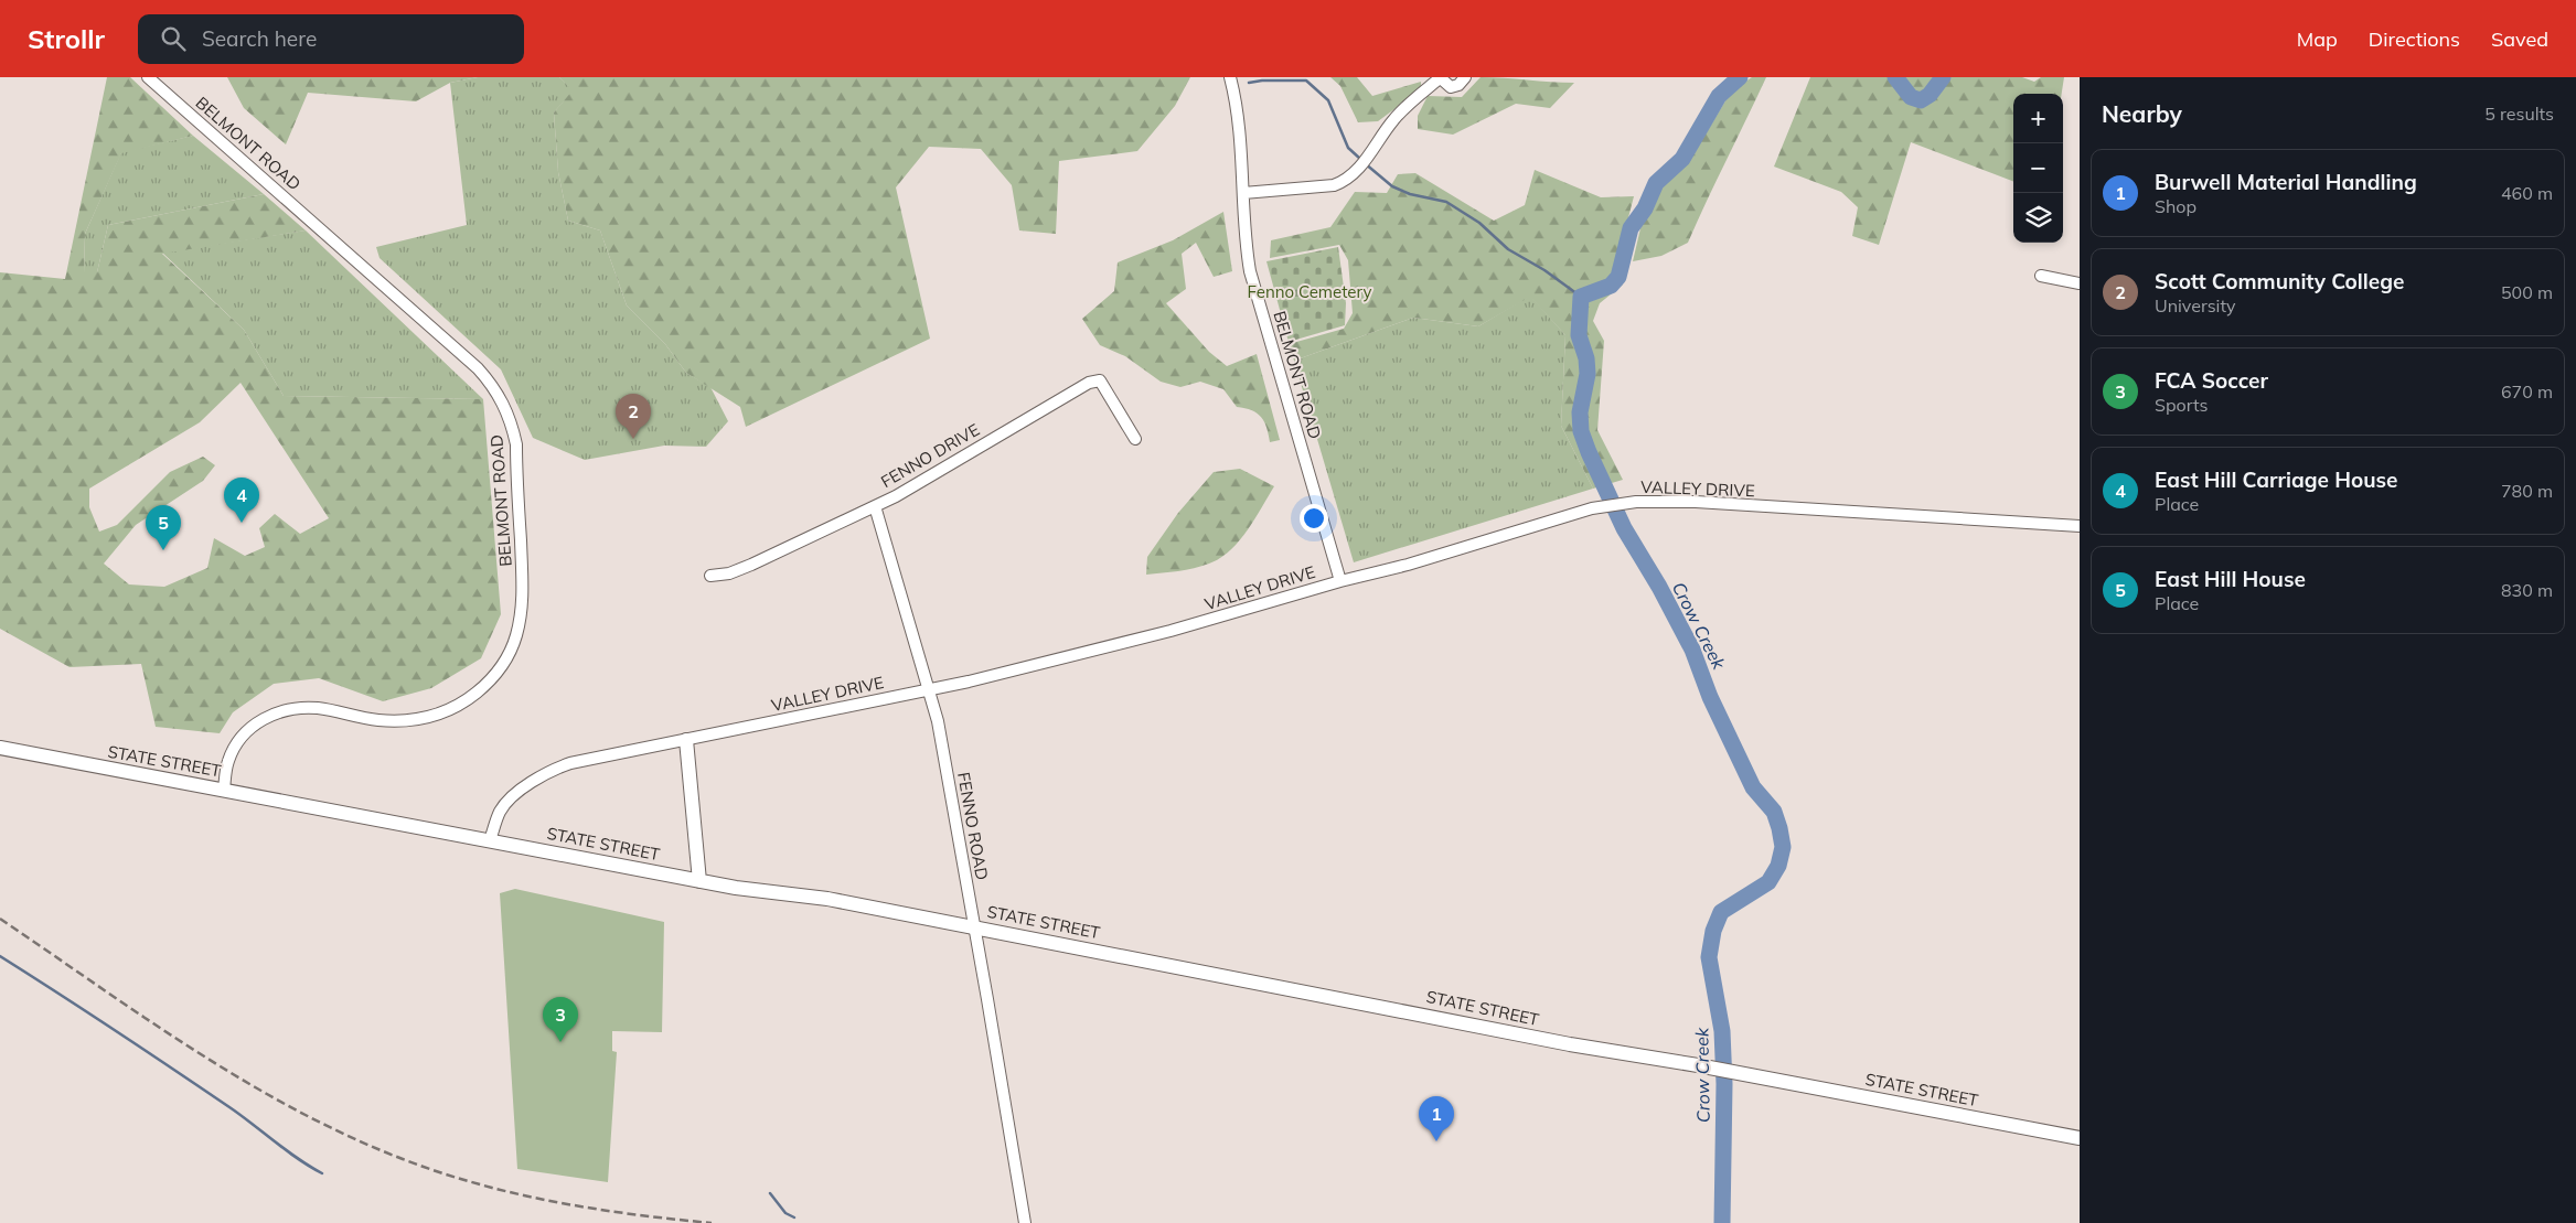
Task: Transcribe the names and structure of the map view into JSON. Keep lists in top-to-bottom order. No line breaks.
{"streets":{"main road":["STATE STREET"],"street":["BELMONT ROAD","FENNO DRIVE","VALLEY DRIVE","FENNO ROAD"]},"crossings":[["BELMONT ROAD","VALLEY DRIVE"],["BELMONT ROAD","STATE STREET"],["FENNO DRIVE","FENNO ROAD"],["VALLEY DRIVE","STATE STREET"],["VALLEY DRIVE","FENNO ROAD"],["STATE STREET","FENNO ROAD"]],"water":["Crow Creek"],"parks":["Fenno Cemetery"],"page":{"header":"Strollr","search":"Search here","nav":["Map","Directions","Saved"],"heading":["Nearby","5 results"],"map_buttons":["+","−"],"list":[{"mark":"1","name":"Burwell Material Handling","note":"Shop","value":"460 m"},{"mark":"2","name":"Scott Community College","note":"University","value":"500 m"},{"mark":"3","name":"FCA Soccer","note":"Sports","value":"670 m"},{"mark":"4","name":"East Hill Carriage House","note":"Place","value":"780 m"},{"mark":"5","name":"East Hill House","note":"Place","value":"830 m"}],"pins":["2","4","5","3","1"]}}
